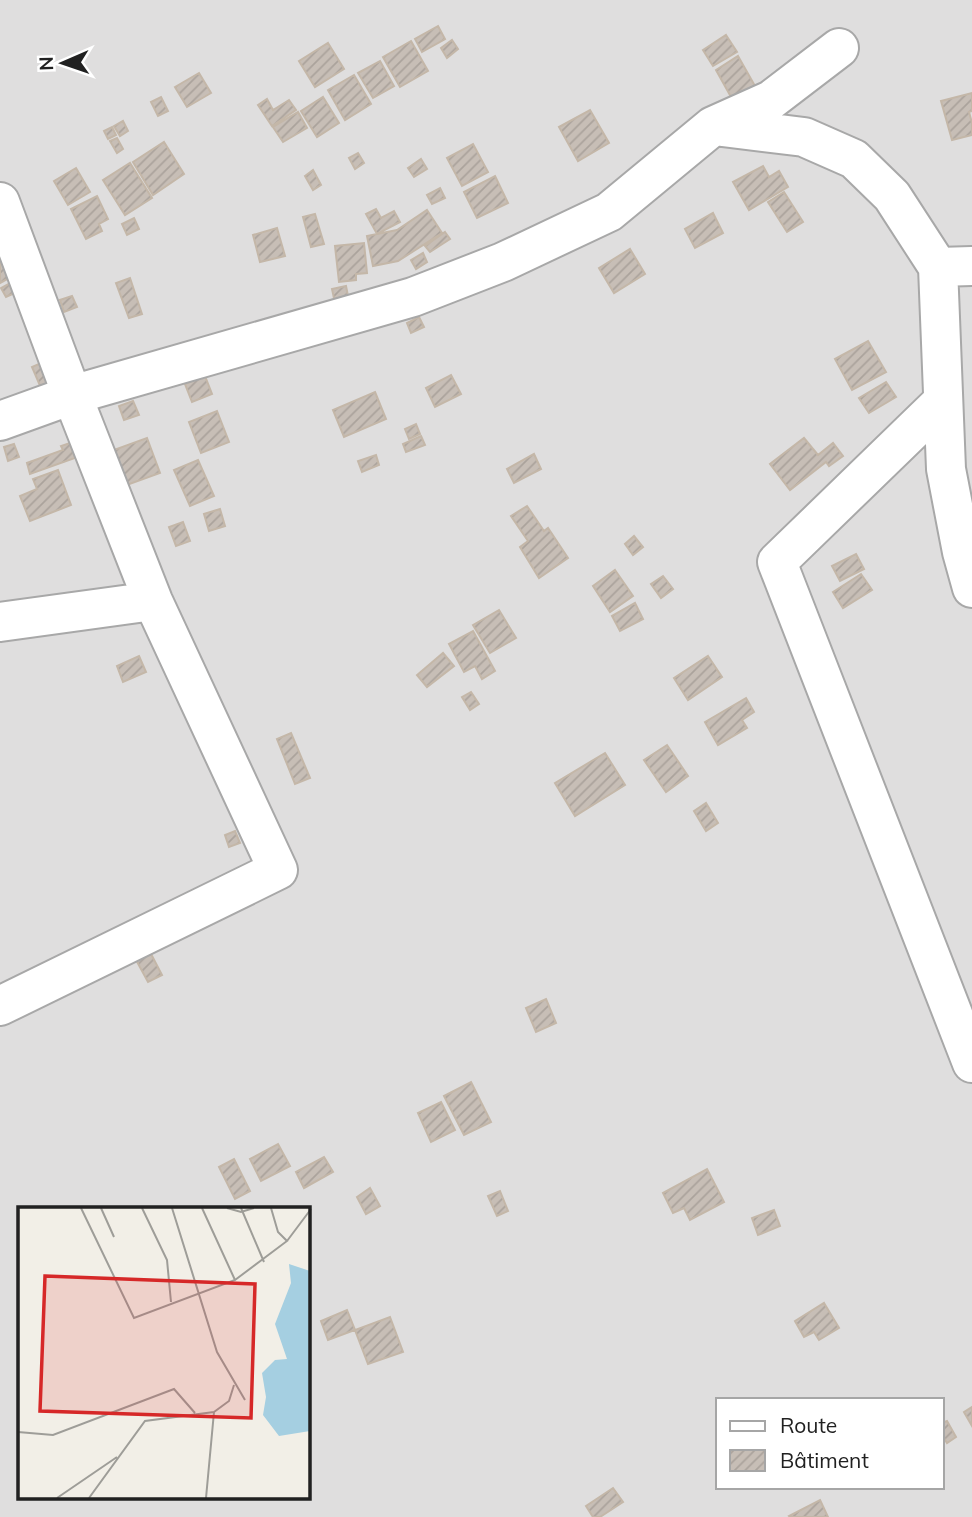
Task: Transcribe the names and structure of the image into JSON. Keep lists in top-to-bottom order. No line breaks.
{"legend":["Route","Bâtiment"],"north":"left"}
